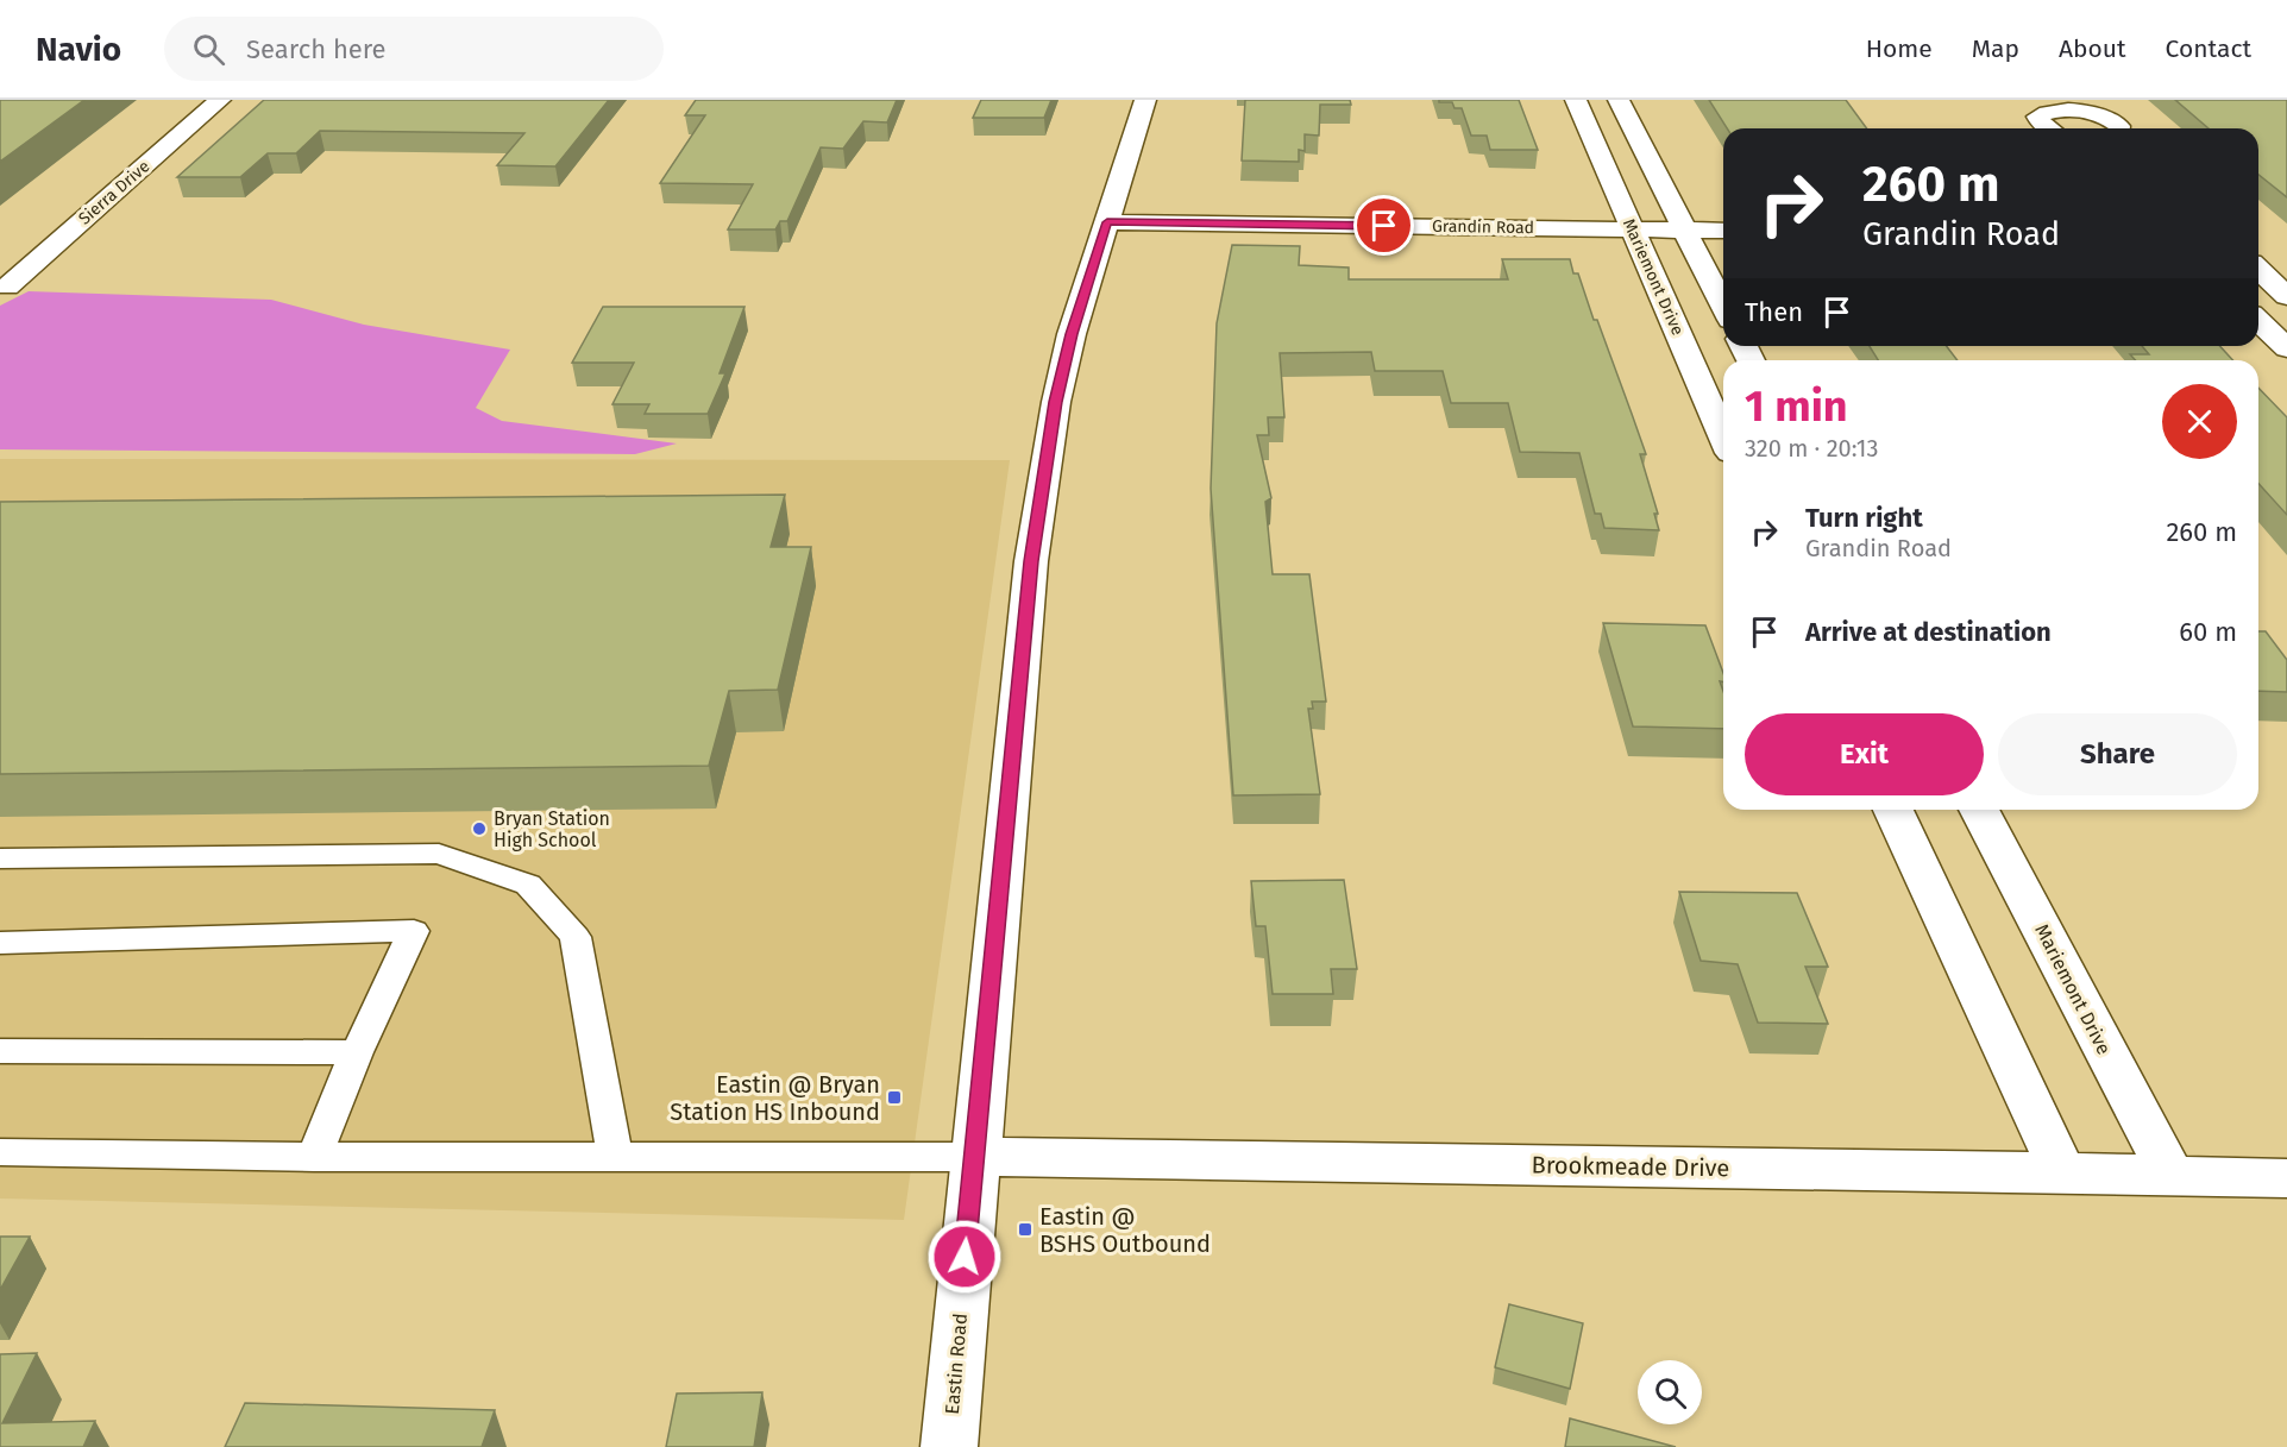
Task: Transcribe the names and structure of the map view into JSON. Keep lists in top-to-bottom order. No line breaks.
{"streets":{"street":["Sierra Drive","Grandin Road","Mariemont Drive","Brookmeade Drive","Eastin Road"]},"crossings":[["Grandin Road","Mariemont Drive"],["Grandin Road","Eastin Road"],["Mariemont Drive","Brookmeade Drive"],["Brookmeade Drive","Eastin Road"]],"places":{"other":["Bryan Station High School"],"transit":["Eastin @ Bryan Station HS Inbound","Eastin @ BSHS Outbound"]},"page":{"header":"Navio","search":"Search here","nav":["Home","Map","About","Contact"],"turn":["260 m","Grandin Road"],"then":"Then","heading":["1 min","320 m · 20:13"],"list":[{"name":"Turn right","note":"Grandin Road","value":"260 m"},{"name":"Arrive at destination","value":"60 m"}],"buttons":["Exit","Share"]}}
